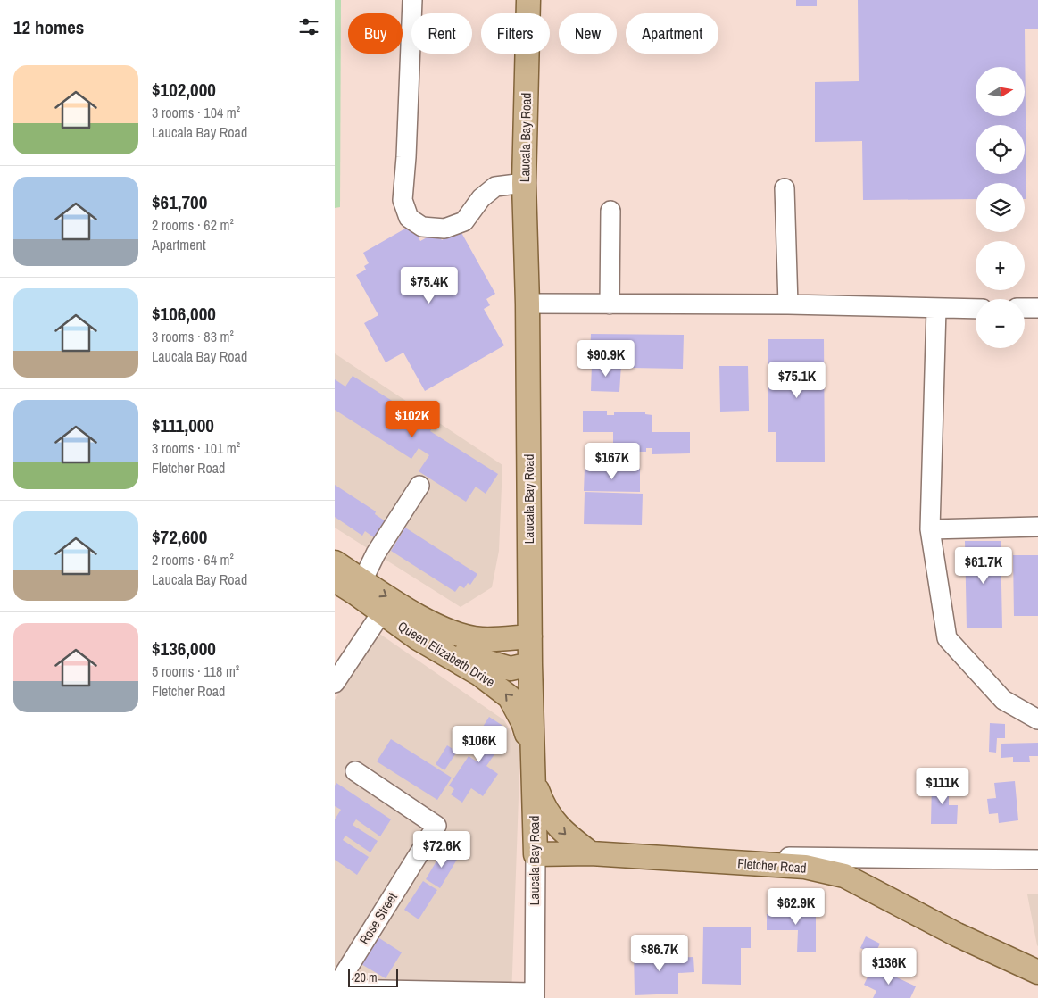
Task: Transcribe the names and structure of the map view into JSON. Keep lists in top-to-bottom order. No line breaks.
{"streets":{"main road":["Laucala Bay Road","Queen Elizabeth Drive","Fletcher Road"],"street":["Rose Street"]},"crossings":[["Laucala Bay Road","Queen Elizabeth Drive"],["Laucala Bay Road","Fletcher Road"]],"scale_bar":"20 m","north":"right","page":{"heading":"12 homes","chip":["Buy","Rent","Filters","New","Apartment"],"list":[{"name":"$102,000","note":"3 rooms · 104 m² · Laucala Bay Road"},{"name":"$61,700","note":"2 rooms · 62 m² · Apartment"},{"name":"$106,000","note":"3 rooms · 83 m² · Laucala Bay Road"},{"name":"$111,000","note":"3 rooms · 101 m² · Fletcher Road"},{"name":"$72,600","note":"2 rooms · 64 m² · Laucala Bay Road"},{"name":"$136,000","note":"5 rooms · 118 m² · Fletcher Road"}],"map_buttons":["+","−"],"price":["$75.4K","$90.9K","$75.1K","$102K","$167K","$61.7K","$106K","$111K","$72.6K","$62.9K","$86.7K","$136K"],"scale":"20 m"}}
